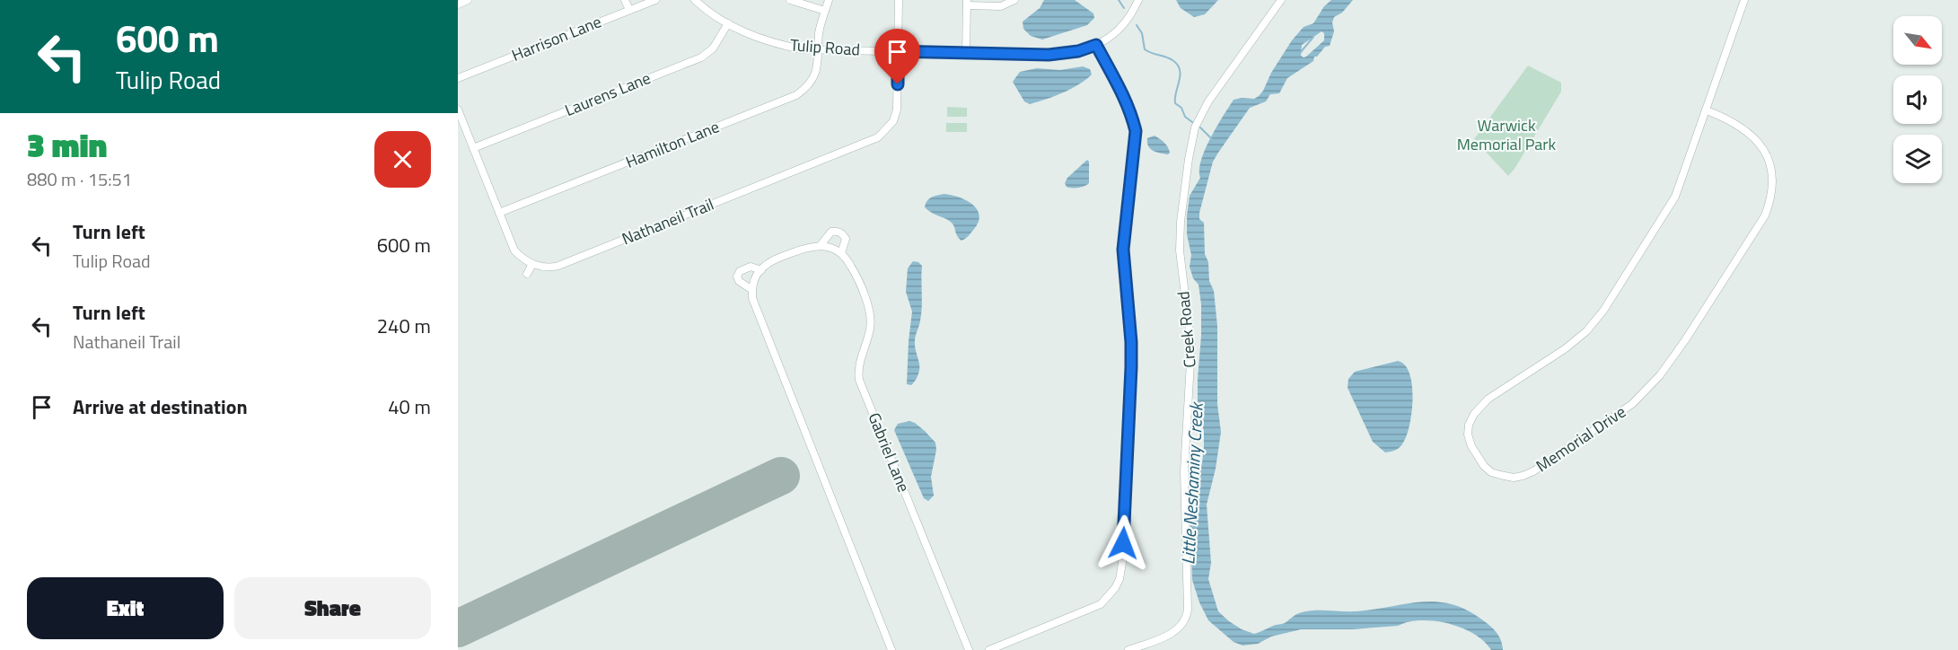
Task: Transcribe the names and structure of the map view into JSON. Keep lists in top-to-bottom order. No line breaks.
{"streets":{"street":["Harrison Lane","Tulip Road","Laurens Lane","Hamilton Lane","Nathaneil Trail","Creek Road","Memorial Drive","Gabriel Lane"]},"crossings":[["Tulip Road","Laurens Lane"],["Tulip Road","Hamilton Lane"],["Tulip Road","Nathaneil Trail"]],"water":["Little Neshaminy Creek"],"parks":["Warwick Memorial Park"],"north":"bottom right","page":{"turn":["600 m","Tulip Road"],"heading":["3 min","880 m · 15:51"],"list":[{"name":"Turn left","note":"Tulip Road","value":"600 m"},{"name":"Turn left","note":"Nathaneil Trail","value":"240 m"},{"name":"Arrive at destination","value":"40 m"}],"buttons":["Exit","Share"]}}
